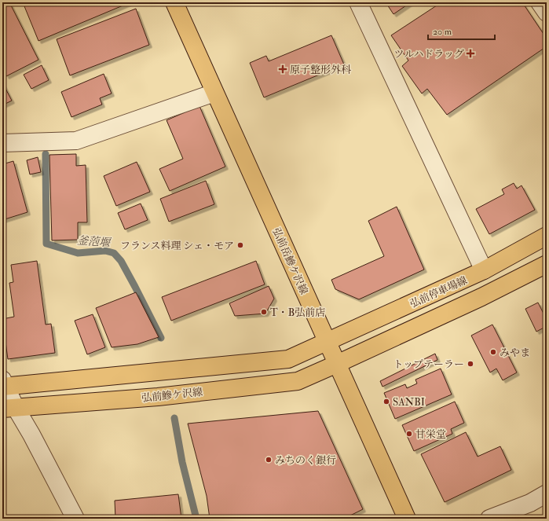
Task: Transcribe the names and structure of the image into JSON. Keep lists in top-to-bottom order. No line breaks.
{"streets":{"main road":["弘前岳鰺ケ沢線","弘前停車場線","弘前鰺ケ沢線"]},"crossings":[["弘前岳鰺ケ沢線","弘前停車場線"],["弘前岳鰺ケ沢線","弘前鰺ケ沢線"]],"water":["釜萢堰"],"places":{"health":["ツルハドラッグ","原子整形外科"],"other":["フランス料理 シェ・モア","T・B弘前店","みやま","トップテーラー","SANBI","甘栄堂","みちのく銀行"]},"scale_bar":"20 m"}
